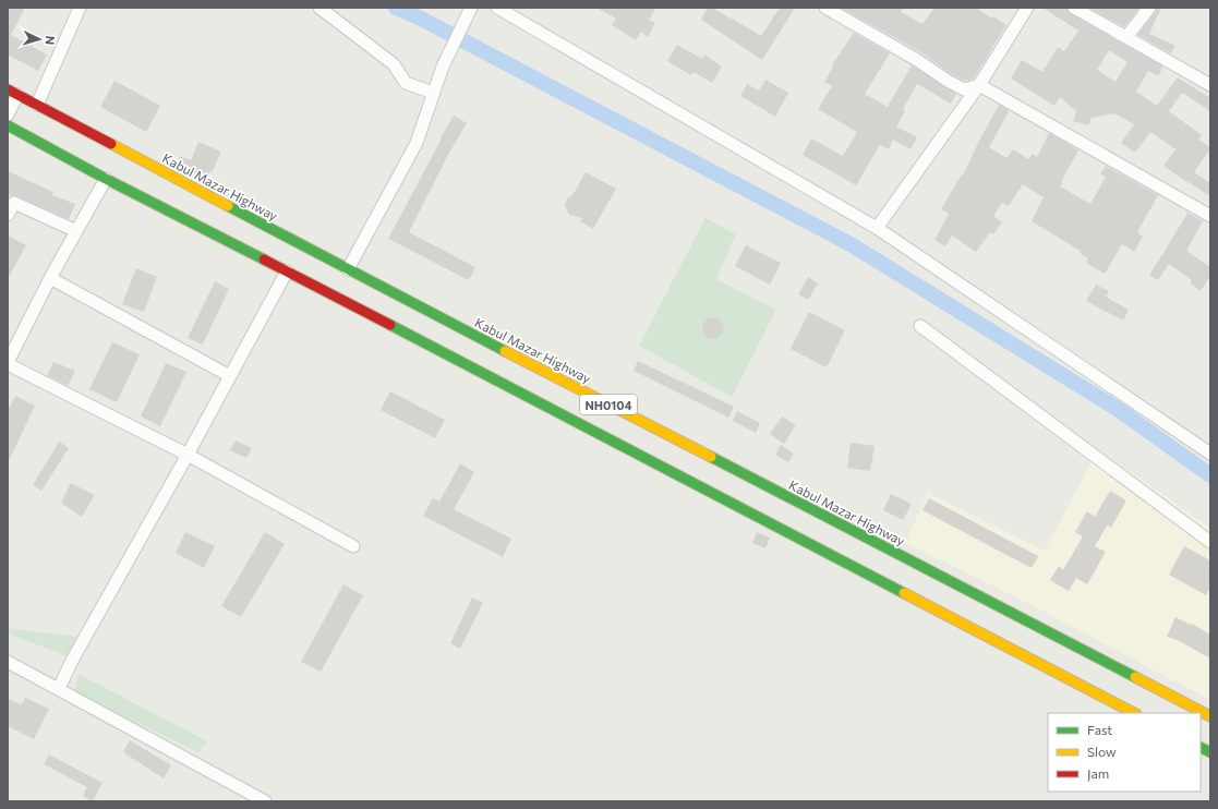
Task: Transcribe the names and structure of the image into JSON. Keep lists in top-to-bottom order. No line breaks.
{"streets":{"highway":["Kabul Mazar Highway","NH0104"]},"legend":["Fast","Slow","Jam"],"north":"right"}
